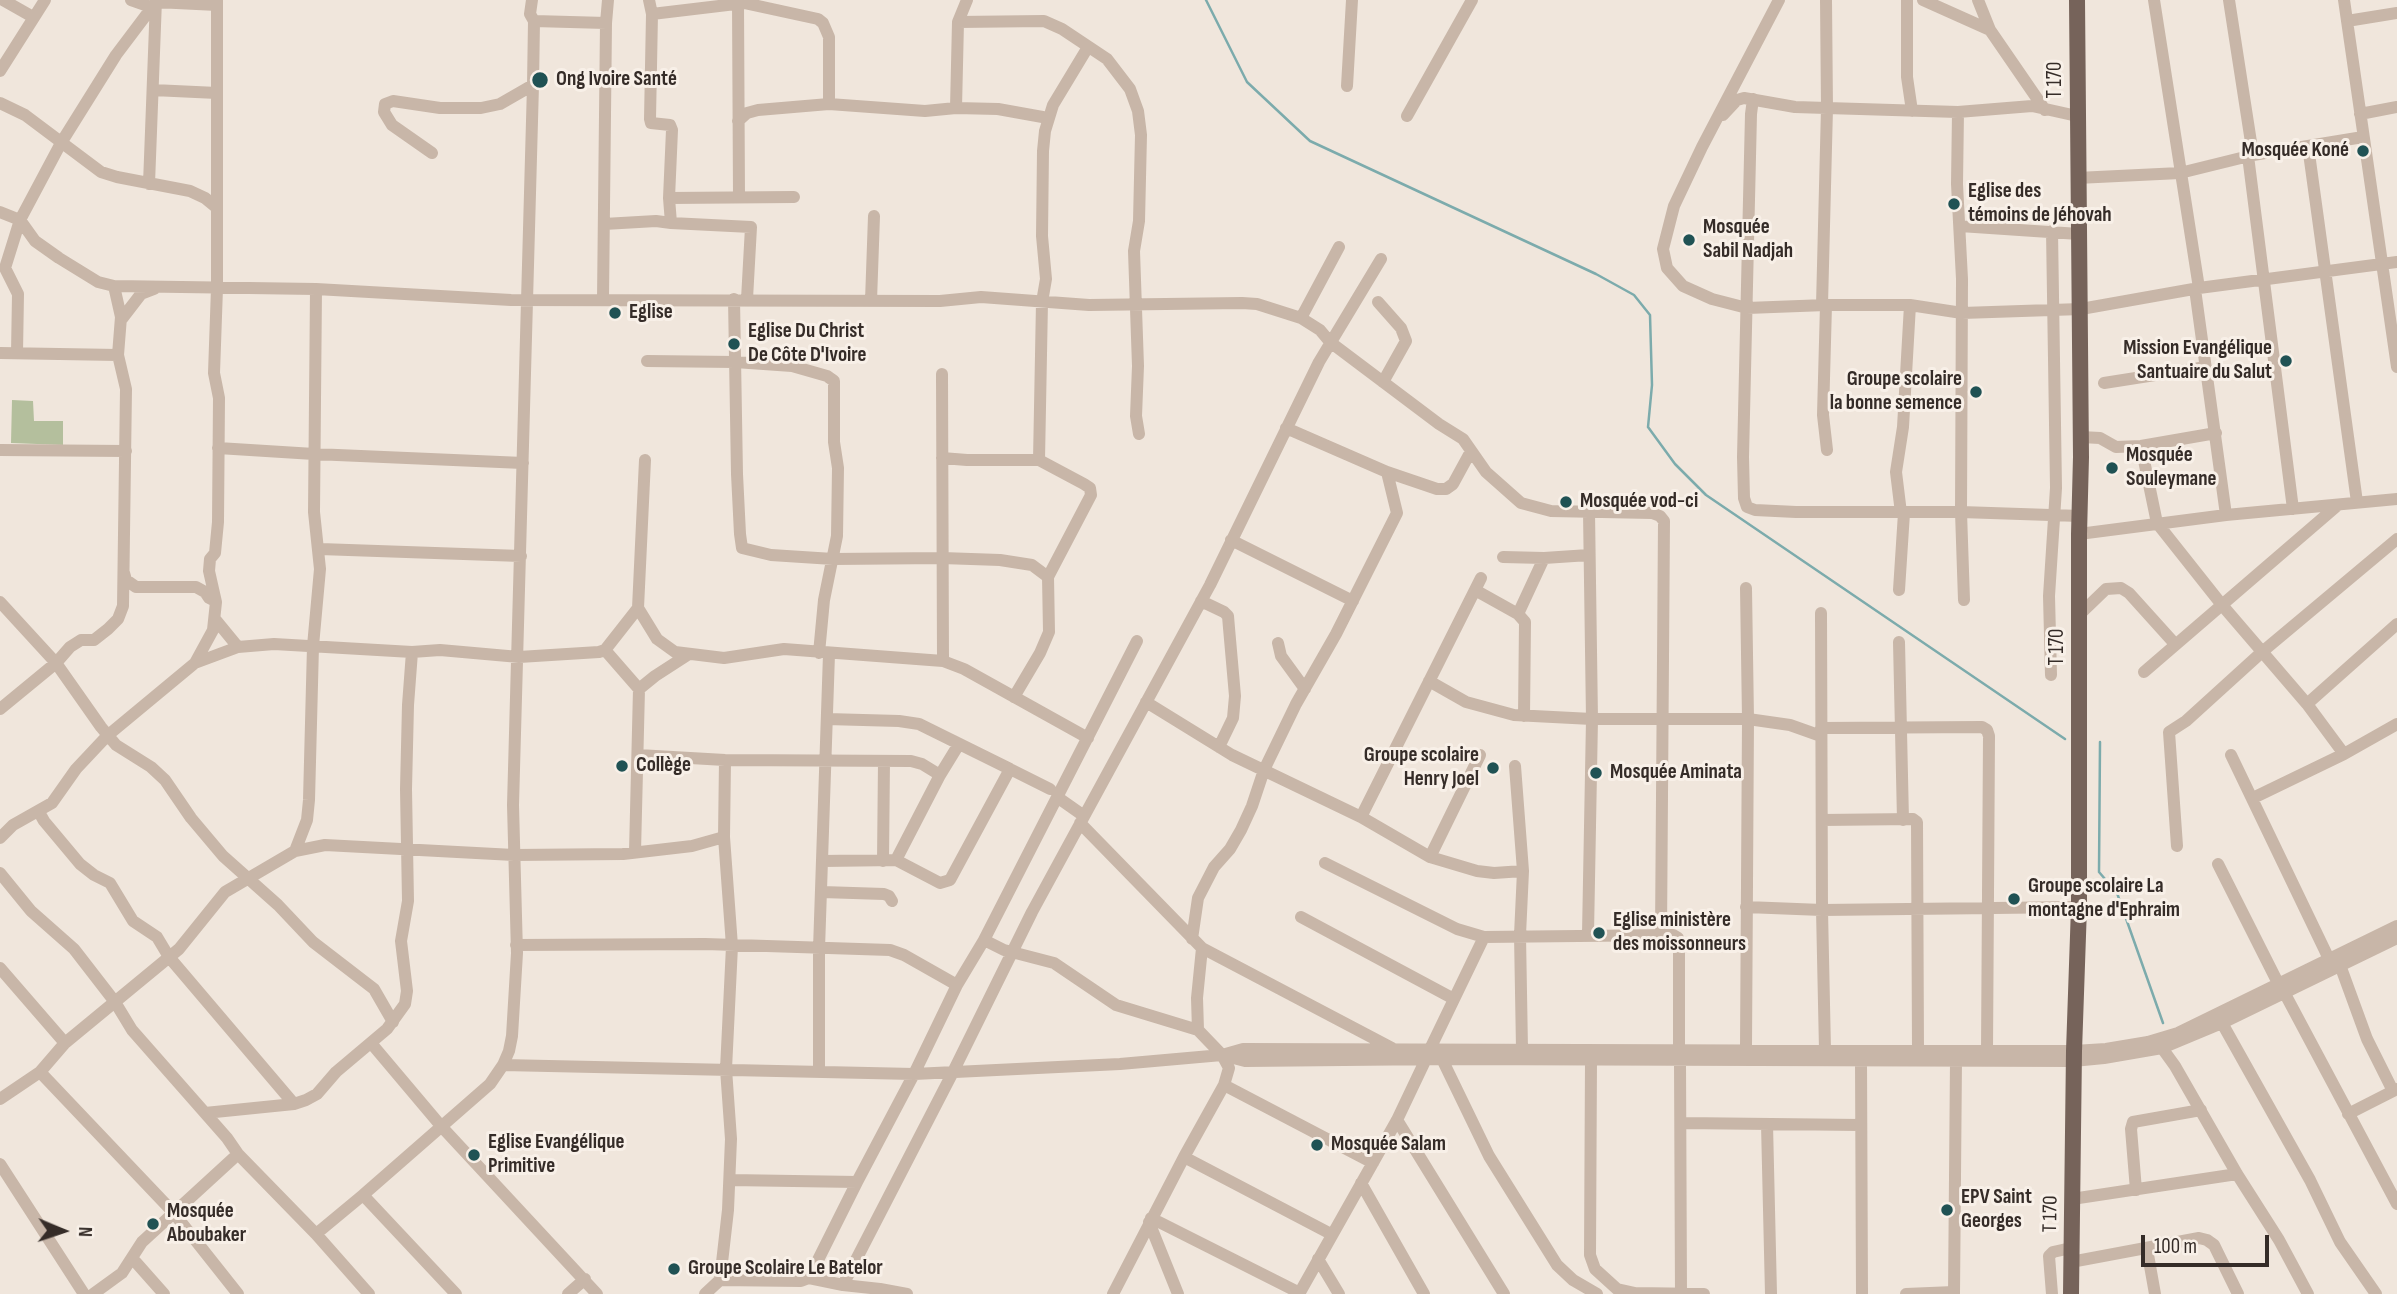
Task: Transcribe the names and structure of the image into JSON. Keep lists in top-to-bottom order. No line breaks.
{"streets":{"main road":["T 170"]},"places":["Ong Ivoire Santé","Mosquée Koné","Eglise des témoins de Jéhovah","Mosquée Sabil Nadjah","Eglise","Eglise Du Christ De Côte D'Ivoire","Mission Evangélique Santuaire du Salut","Groupe scolaire la bonne semence","Mosquée Souleymane","Mosquée vod-ci","Collège","Groupe scolaire Henry Joel","Mosquée Aminata","Groupe scolaire La montagne d'Ephraim","Eglise ministère des moissonneurs","Mosquée Salam","Eglise Evangélique Primitive","EPV Saint Georges","Mosquée Aboubaker","Groupe Scolaire Le Batelor"],"scale_bar":"100 m","north":"right"}
